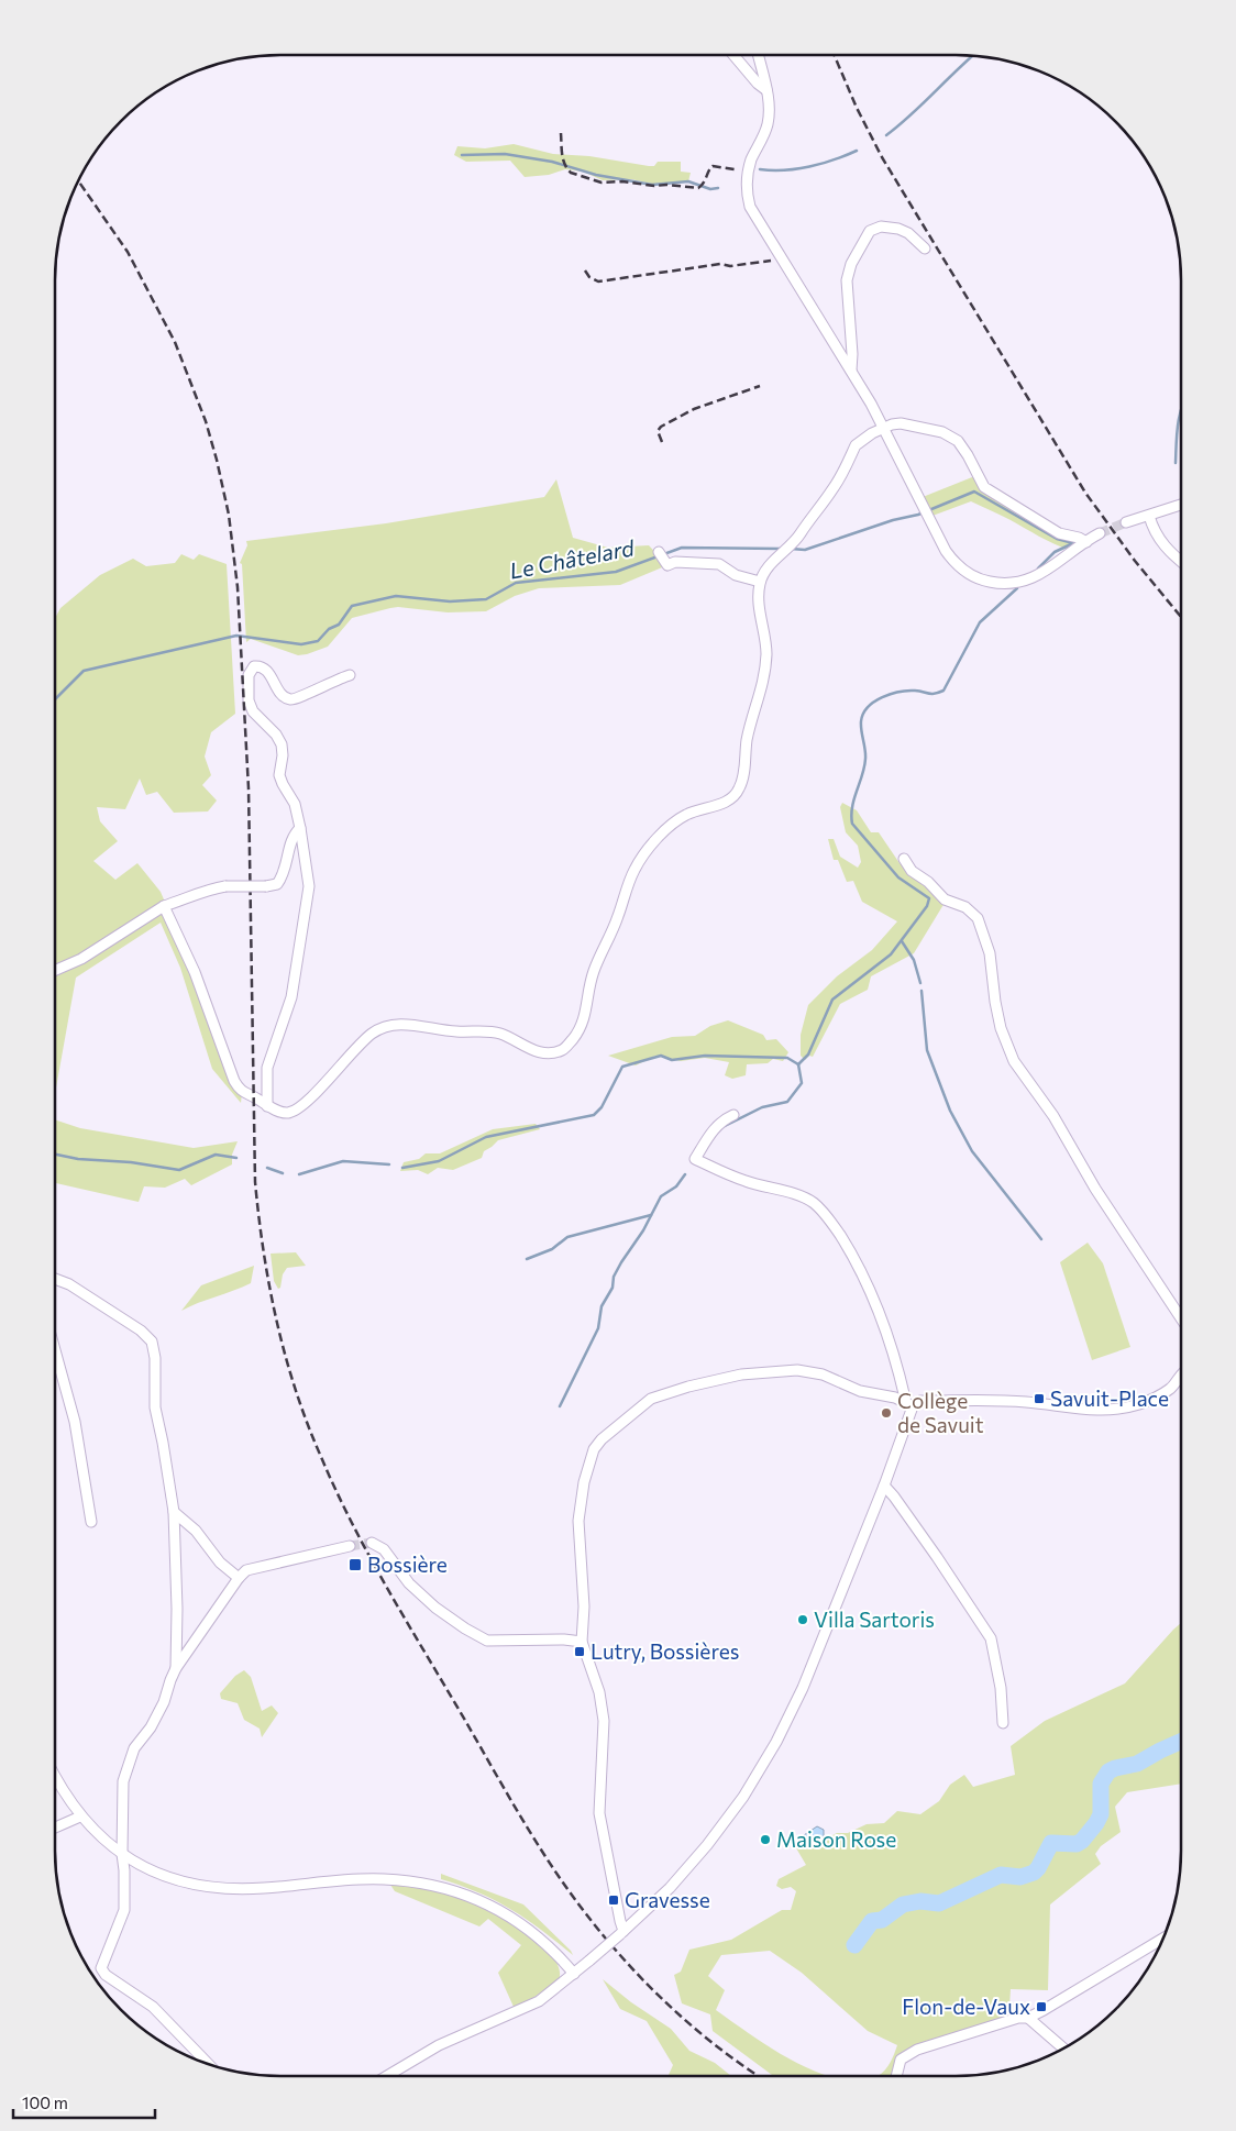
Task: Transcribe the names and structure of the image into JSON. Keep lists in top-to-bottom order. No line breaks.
{"water":["Le Châtelard"],"places":{"transit":["Savuit-Place","Bossière","Lutry, Bossières","Gravesse","Flon-de-Vaux"],"other":["Collège de Savuit","Villa Sartoris","Maison Rose"]},"scale_bar":"100 m"}
